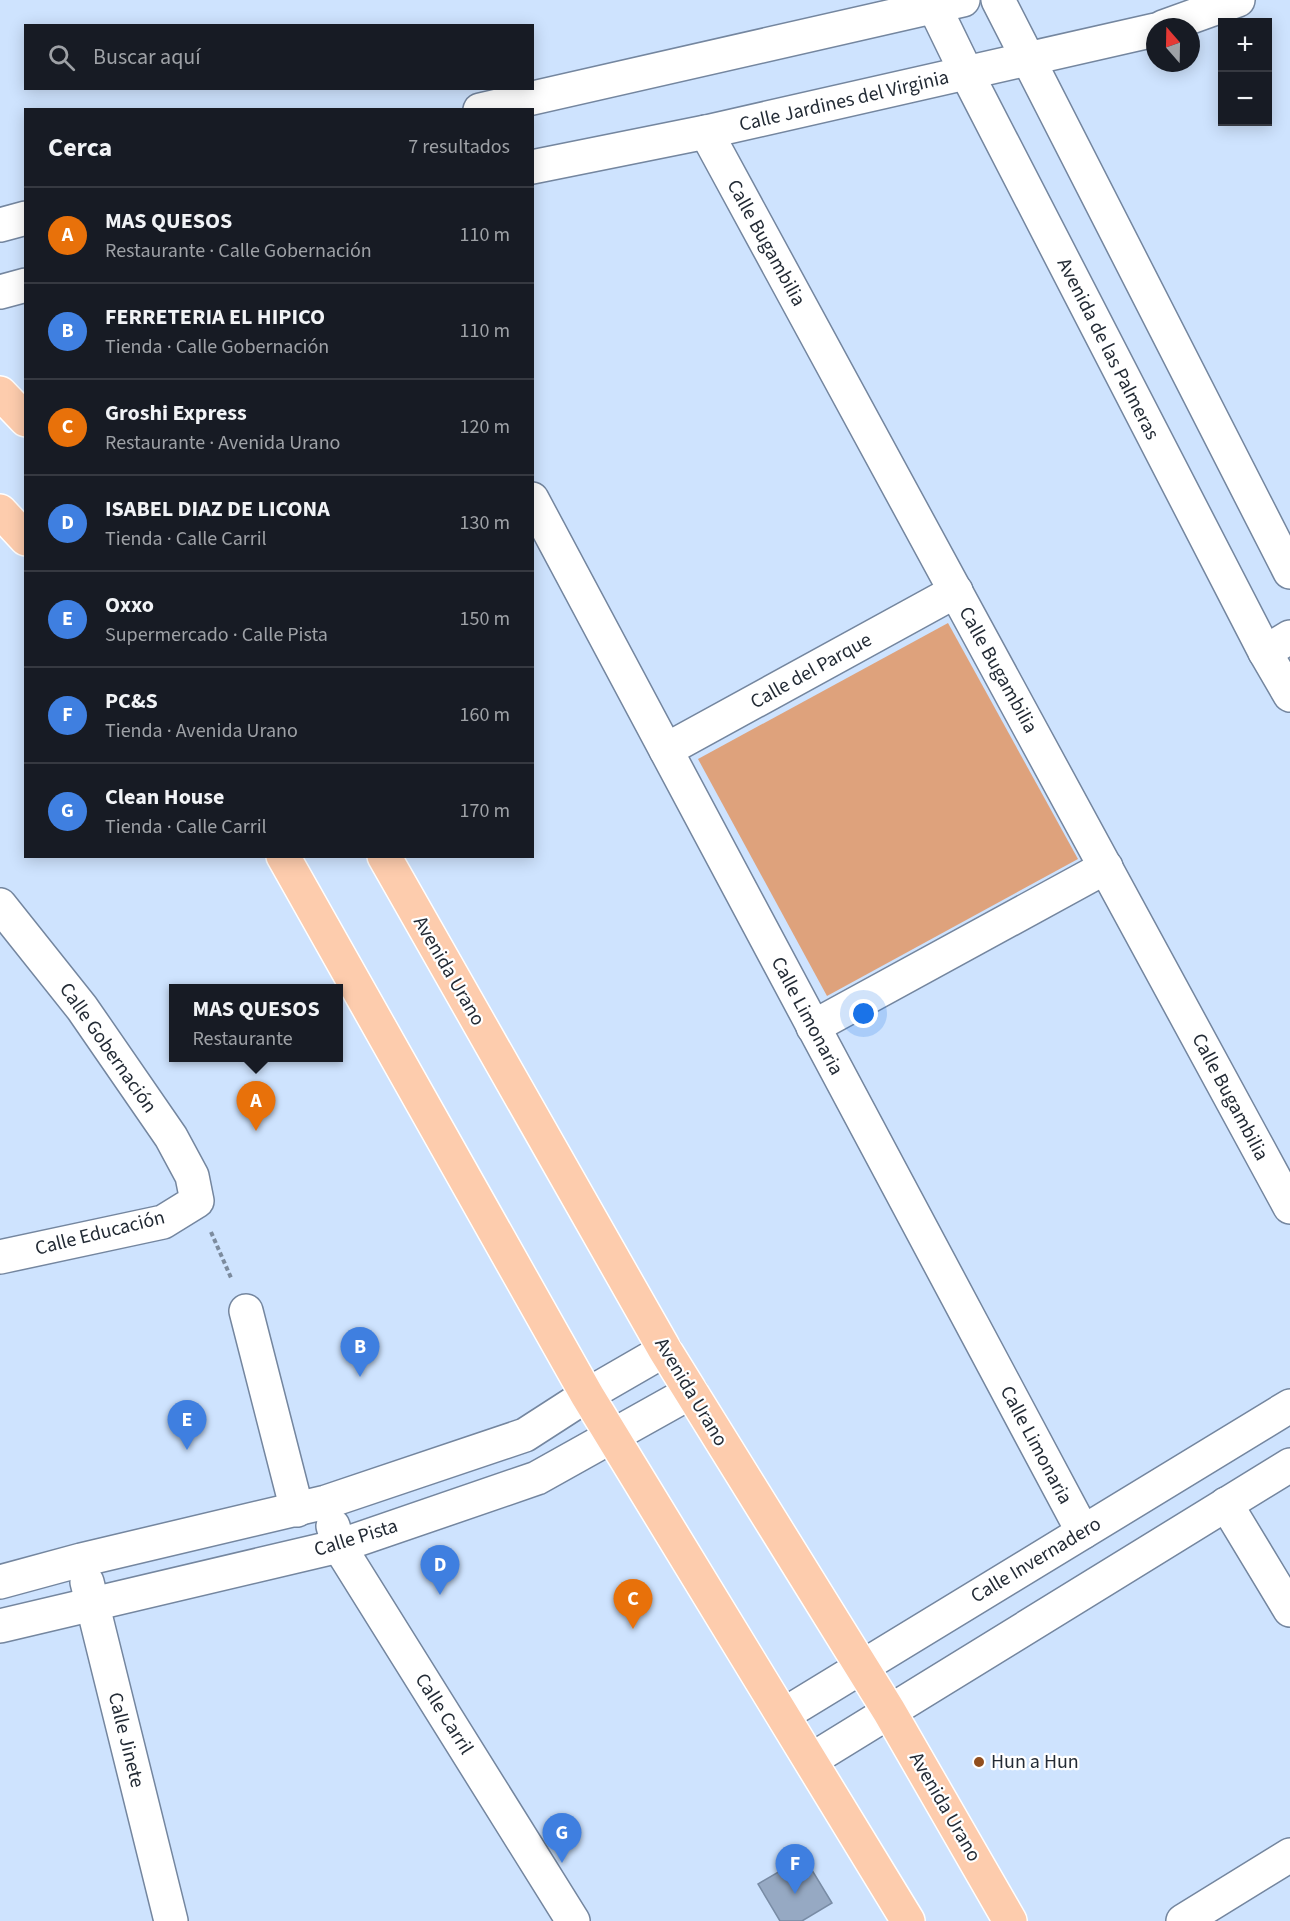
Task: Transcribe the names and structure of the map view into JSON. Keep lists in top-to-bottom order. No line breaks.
{"streets":{"main road":["Avenida Urano"],"street":["Calle Jardines del Virginia","Calle Bugambilia","Avenida de las Palmeras","Calle del Parque","Calle Limonaria","Calle Gobernación","Calle Educación","Calle Pista","Calle Invernadero","Calle Carril","Calle Jinete"]},"crossings":[["Calle Jardines del Virginia","Calle Bugambilia"],["Calle Jardines del Virginia","Avenida de las Palmeras"],["Calle Bugambilia","Calle del Parque"],["Calle del Parque","Calle Limonaria"],["Avenida Urano","Calle Pista"],["Avenida Urano","Calle Invernadero"],["Calle Limonaria","Calle Invernadero"],["Calle Gobernación","Calle Educación"],["Calle Pista","Calle Carril"],["Calle Pista","Calle Jinete"]],"places":["Hun a Hun"],"north":"top","page":{"map_buttons":["+","−"],"search":"Buscar aquí","heading":["Cerca","7 resultados"],"list":[{"mark":"A","name":"MAS QUESOS","note":"Restaurante · Calle Gobernación","value":"110 m"},{"mark":"B","name":"FERRETERIA EL HIPICO","note":"Tienda · Calle Gobernación","value":"110 m"},{"mark":"C","name":"Groshi Express","note":"Restaurante · Avenida Urano","value":"120 m"},{"mark":"D","name":"ISABEL DIAZ DE LICONA","note":"Tienda · Calle Carril","value":"130 m"},{"mark":"E","name":"Oxxo","note":"Supermercado · Calle Pista","value":"150 m"},{"mark":"F","name":"PC&S","note":"Tienda · Avenida Urano","value":"160 m"},{"mark":"G","name":"Clean House","note":"Tienda · Calle Carril","value":"170 m"}],"popup":["MAS QUESOS","Restaurante"],"pins":["A","B","E","D","C","G","F"]}}
